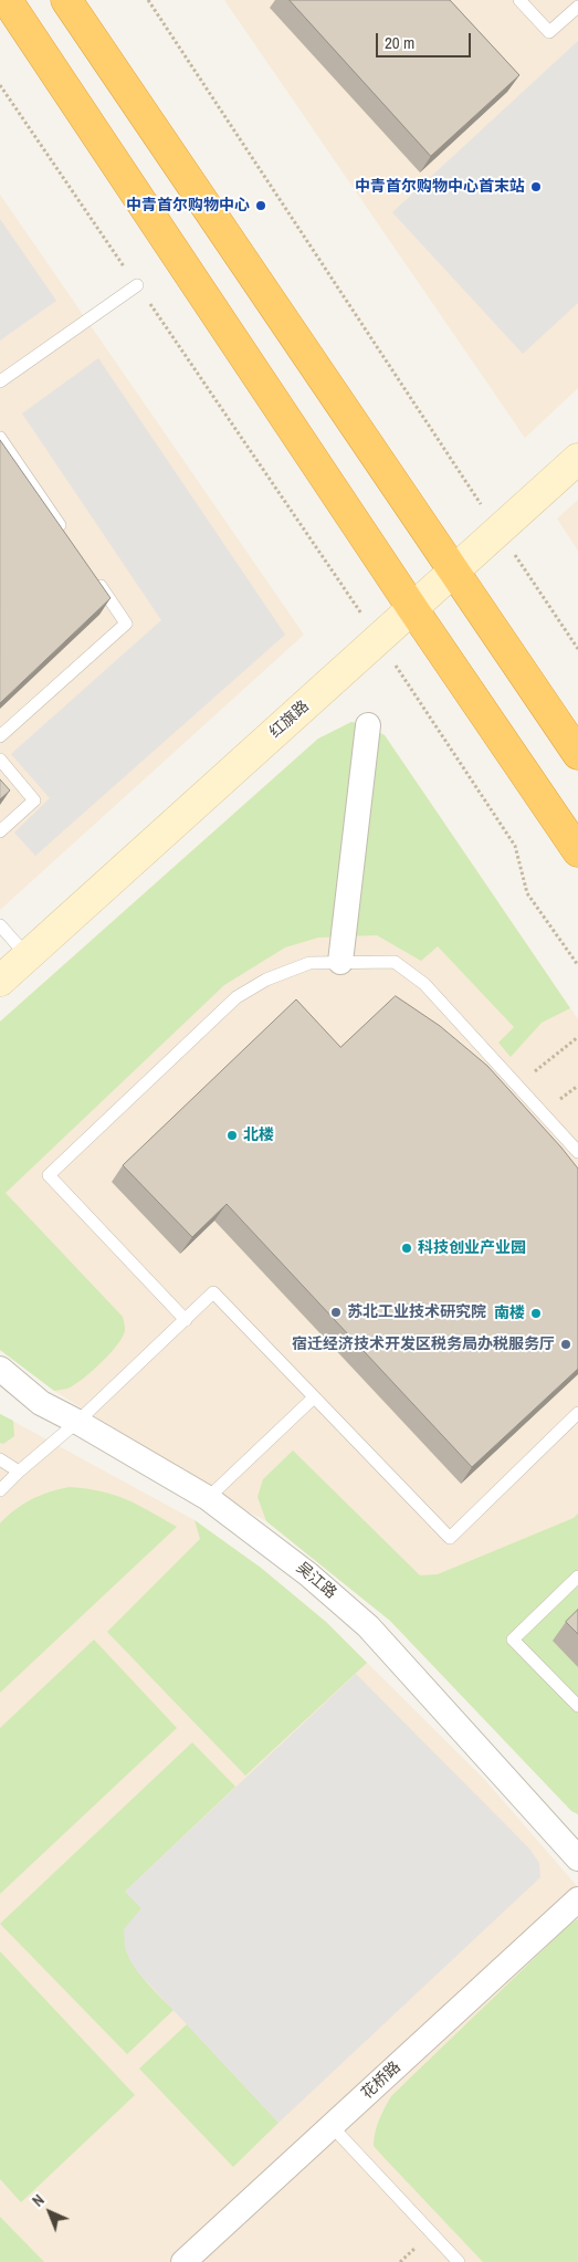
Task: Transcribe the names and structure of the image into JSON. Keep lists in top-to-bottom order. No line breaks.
{"streets":{"street":["红旗路","吴江路","花桥路"]},"places":["中青首尔购物中心首末站","中青首尔购物中心","北楼","科技创业产业园","苏北工业技术研究院","南楼","宿迁经济技术开发区税务局办税服务厅"],"scale_bar":"20 m","north":"top left"}
